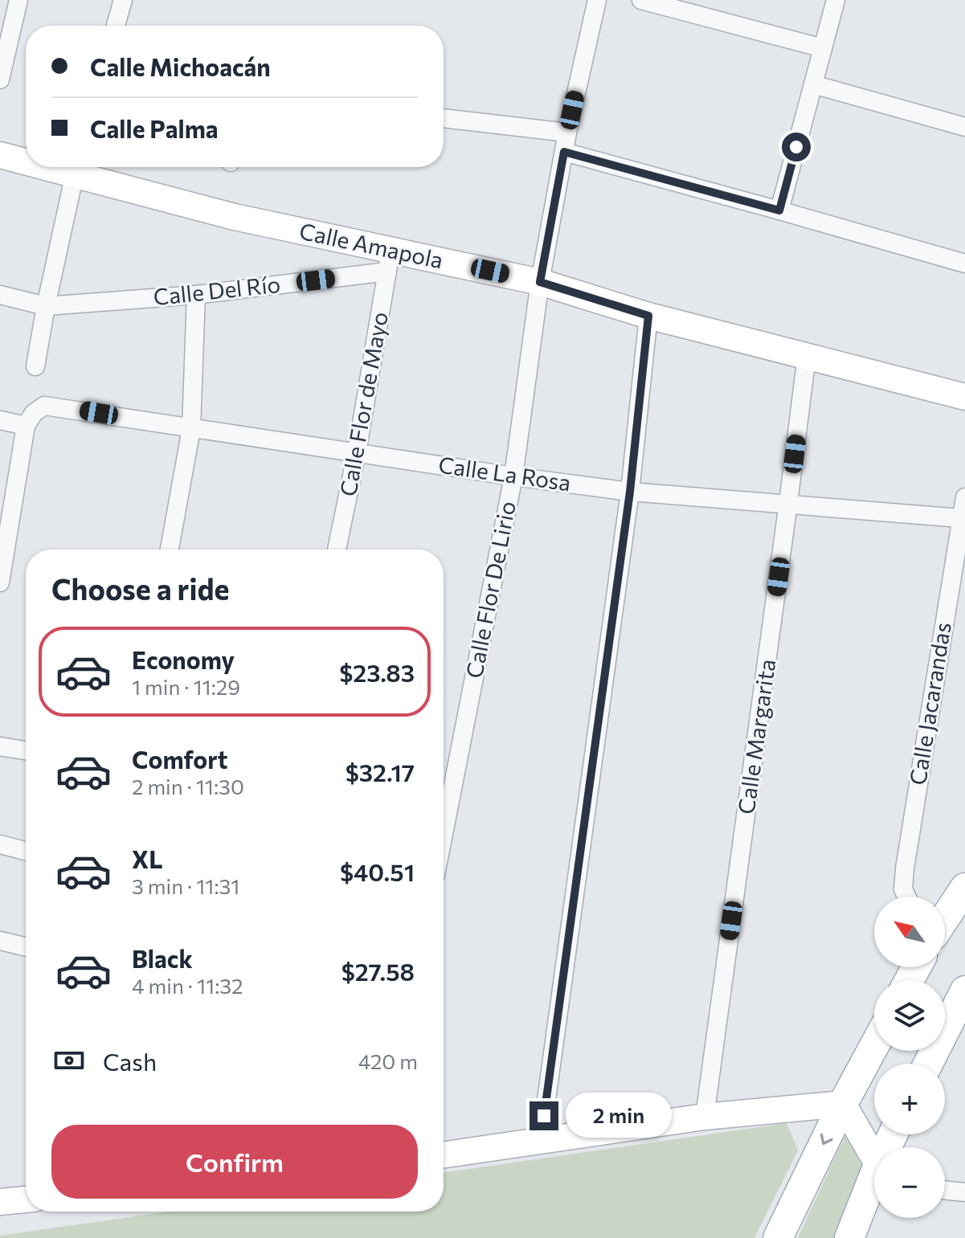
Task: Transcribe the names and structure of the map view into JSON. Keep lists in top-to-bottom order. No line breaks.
{"streets":{"street":["Calle Amapola","Calle Del Río","Calle Flor de Mayo","Calle La Rosa","Calle Flor De Lirio","Calle Jacarandas","Calle Margarita"]},"crossings":[["Calle Amapola","Calle Del Río"],["Calle Amapola","Calle Flor de Mayo"],["Calle Amapola","Calle Flor De Lirio"],["Calle Amapola","Calle Margarita"],["Calle Del Río","Calle Flor de Mayo"],["Calle Flor de Mayo","Calle La Rosa"],["Calle La Rosa","Calle Flor De Lirio"],["Calle La Rosa","Calle Jacarandas"],["Calle La Rosa","Calle Margarita"]],"north":"top left","page":{"banner":["Calle Michoacán","Calle Palma"],"heading":"Choose a ride","list":[{"name":"Economy","note":"1 min · 11:29","value":"$23.83"},{"name":"Comfort","note":"2 min · 11:30","value":"$32.17"},{"name":"XL","note":"3 min · 11:31","value":"$40.51"},{"name":"Black","note":"4 min · 11:32","value":"$27.58"}],"map_buttons":["+","−"],"pay":["Cash","420 m"],"bubble":"2 min","buttons":"Confirm"}}
